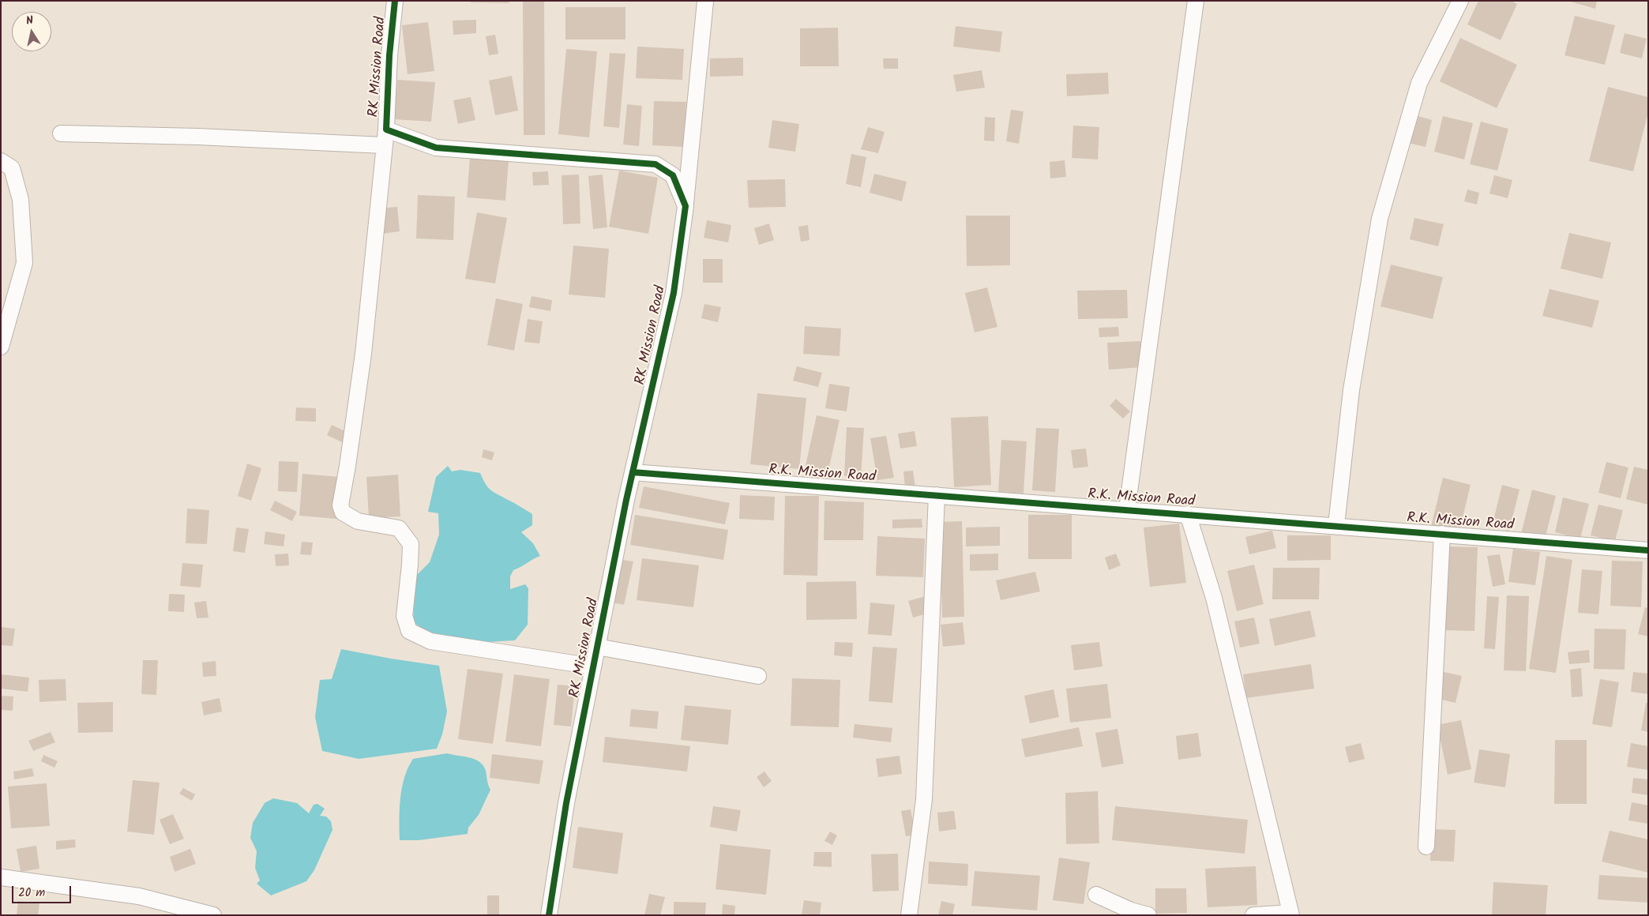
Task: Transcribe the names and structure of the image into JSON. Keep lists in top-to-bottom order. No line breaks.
{"streets":{"street":["RK Mission Road","R.K. Mission Road"]},"crossings":[["RK Mission Road","R.K. Mission Road"]],"scale_bar":"20 m","north":"top"}
